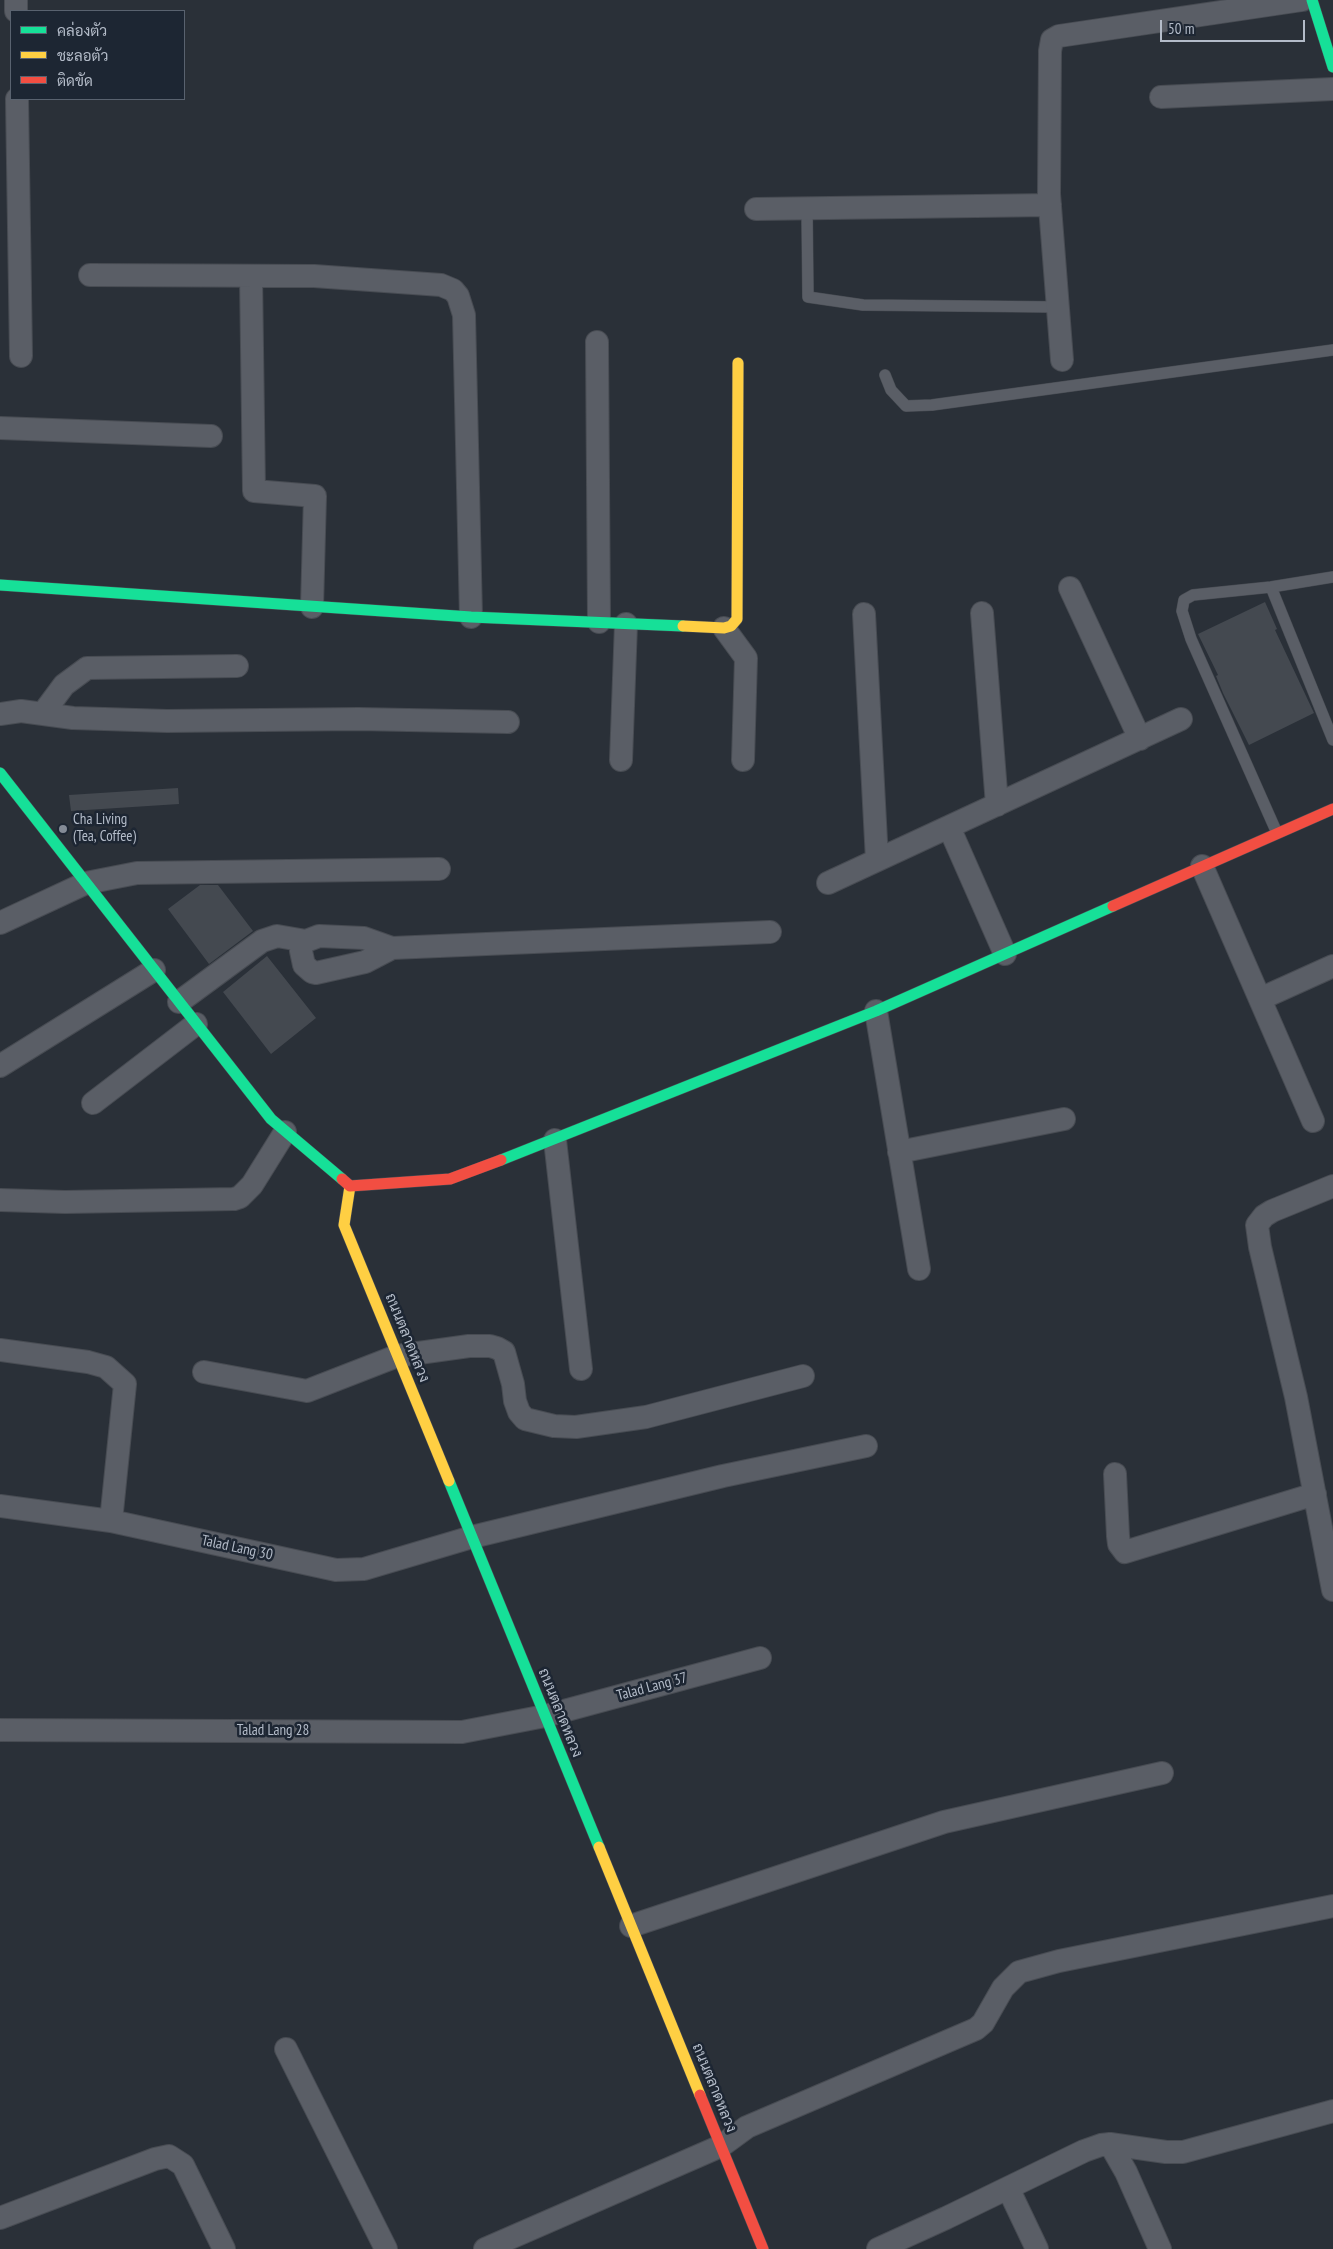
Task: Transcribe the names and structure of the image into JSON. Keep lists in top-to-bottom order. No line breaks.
{"streets":{"street":["ถนนตลาดหลวง","Talad Lang 30","Talad Lang 37","Talad Lang 28"]},"crossings":[["ถนนตลาดหลวง","Talad Lang 30"],["ถนนตลาดหลวง","Talad Lang 37"],["ถนนตลาดหลวง","Talad Lang 28"],["Talad Lang 37","Talad Lang 28"]],"places":["Cha Living (Tea, Coffee)"],"legend":["คล่องตัว","ชะลอตัว","ติดขัด"],"scale_bar":"50 m"}
